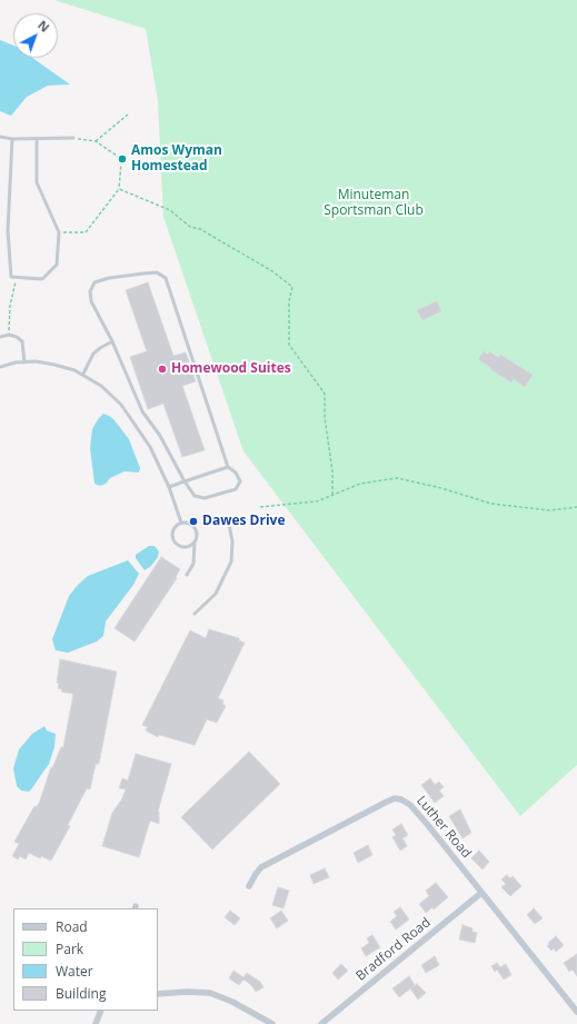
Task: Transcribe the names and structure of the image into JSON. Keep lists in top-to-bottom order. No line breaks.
{"streets":{"street":["Luther Road","Bradford Road"]},"crossings":[["Luther Road","Bradford Road"]],"parks":["Minuteman Sportsman Club"],"places":["Amos Wyman Homestead","Homewood Suites","Dawes Drive"],"legend":["Road","Park","Water","Building"],"north":"top right"}
